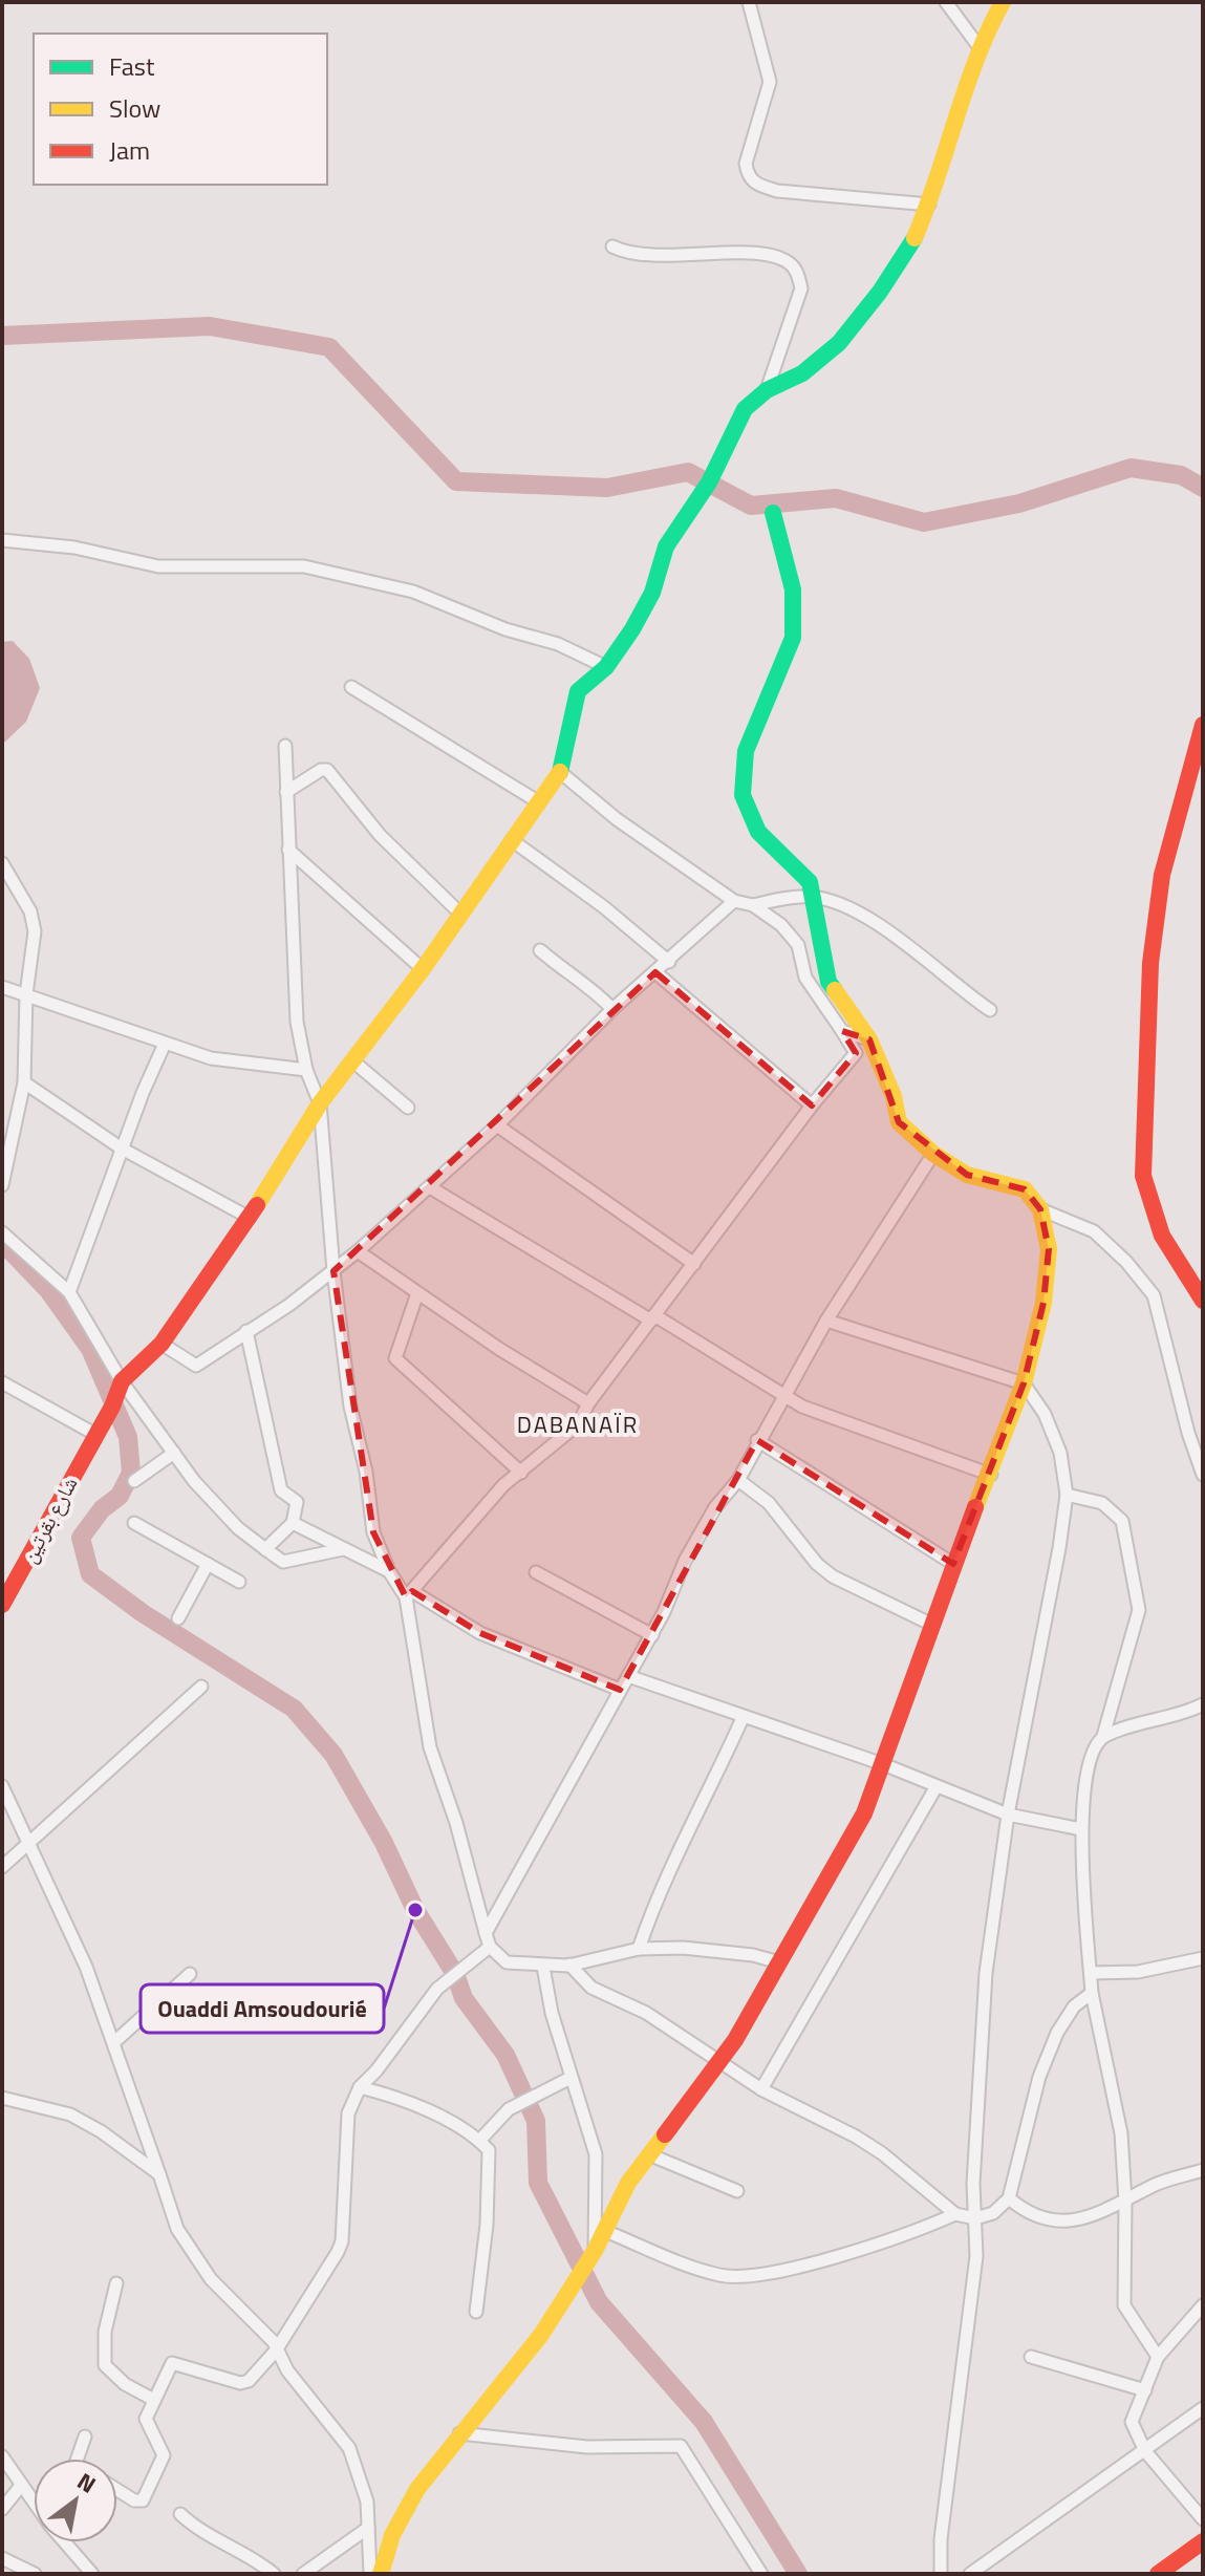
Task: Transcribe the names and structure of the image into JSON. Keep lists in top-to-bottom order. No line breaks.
{"streets":{"street":["شارع بقرتين"]},"districts":["DABANAÏR"],"places":["Ouaddi Amsoudourié"],"legend":["Fast","Slow","Jam"],"north":"top right"}
